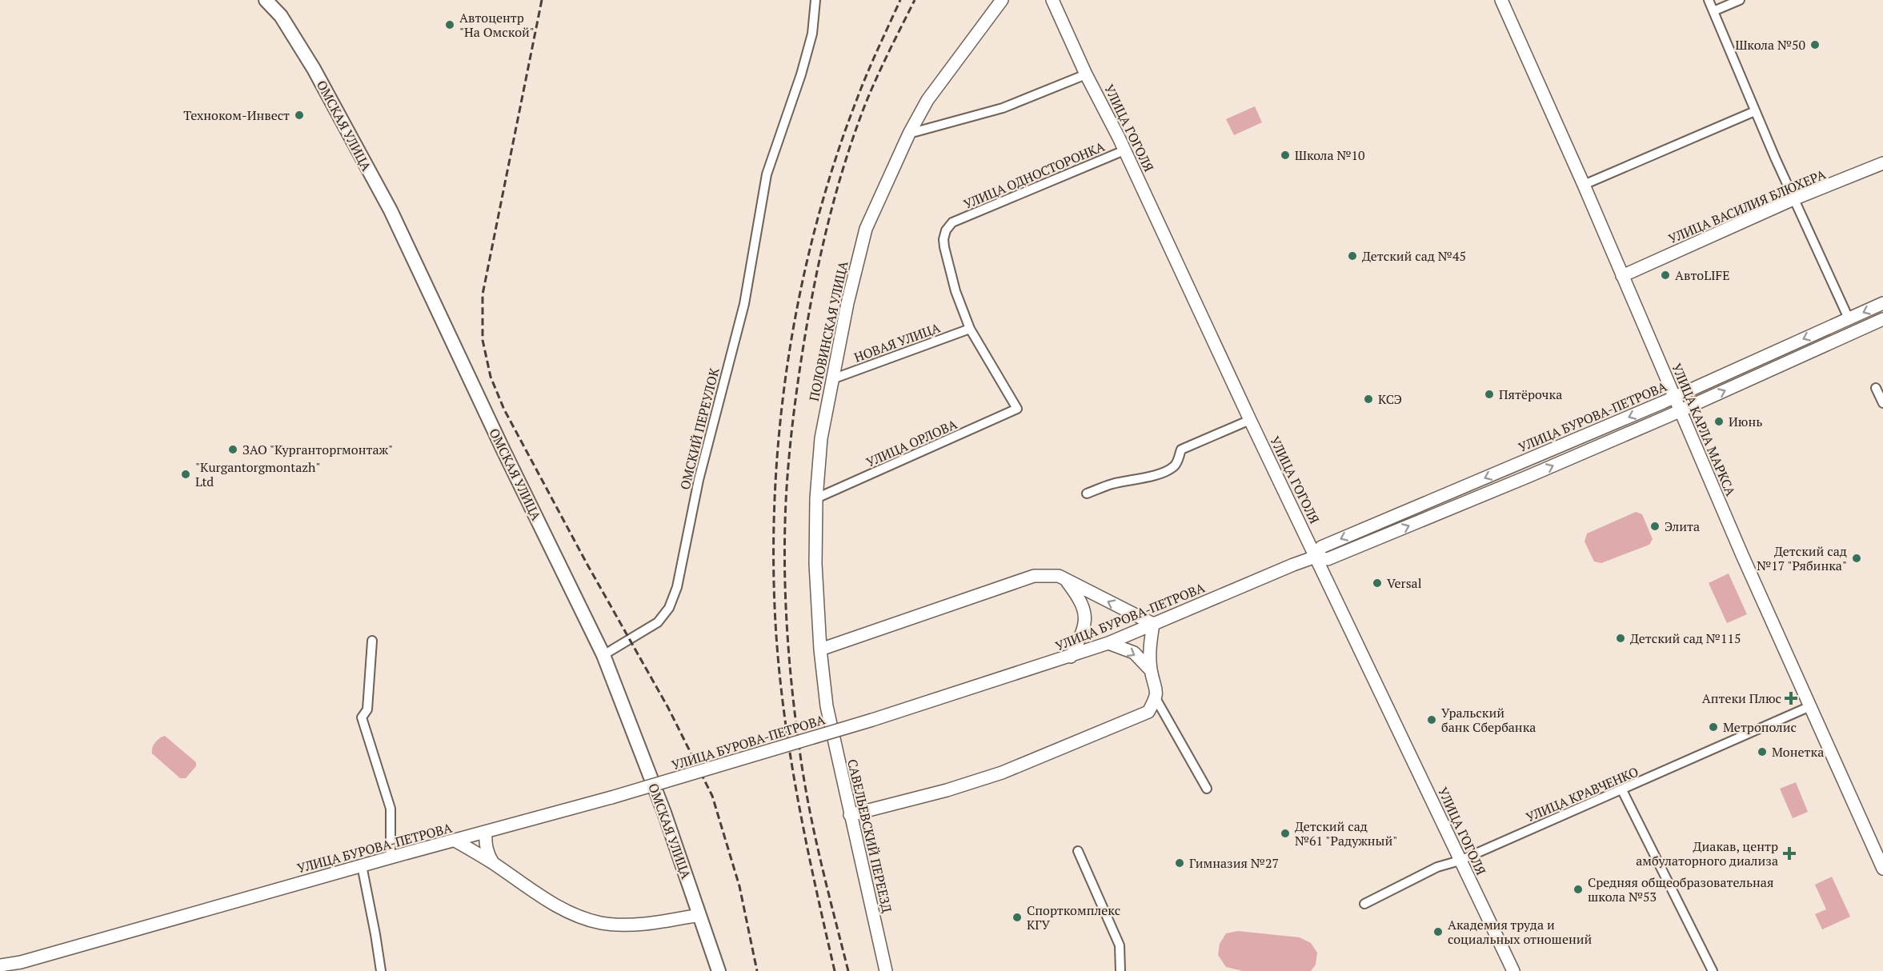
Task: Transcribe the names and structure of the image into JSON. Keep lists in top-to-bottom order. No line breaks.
{"streets":{"main road":["ОМСКАЯ УЛИЦА","УЛИЦА ГОГОЛЯ","УЛИЦА ВАСИЛИЯ БЛЮХЕРА","ПОЛОВИНСКАЯ УЛИЦА","УЛИЦА БУРОВА-ПЕТРОВА","УЛИЦА КАРЛА МАРКСА","САВЕЛЬЕВСКИЙ ПЕРЕЕЗД"],"street":["УЛИЦА ОДНОСТОРОНКА","НОВАЯ УЛИЦА","ОМСКИЙ ПЕРЕУЛОК","УЛИЦА ОРЛОВА","УЛИЦА КРАВЧЕНКО"]},"crossings":[["ОМСКАЯ УЛИЦА","ОМСКИЙ ПЕРЕУЛОК"],["УЛИЦА ГОГОЛЯ","УЛИЦА ОДНОСТОРОНКА"],["УЛИЦА ГОГОЛЯ","УЛИЦА БУРОВА-ПЕТРОВА"],["УЛИЦА ГОГОЛЯ","УЛИЦА КРАВЧЕНКО"],["УЛИЦА ОДНОСТОРОНКА","НОВАЯ УЛИЦА"],["УЛИЦА ОДНОСТОРОНКА","УЛИЦА ОРЛОВА"],["УЛИЦА ВАСИЛИЯ БЛЮХЕРА","УЛИЦА КАРЛА МАРКСА"],["ПОЛОВИНСКАЯ УЛИЦА","НОВАЯ УЛИЦА"],["ПОЛОВИНСКАЯ УЛИЦА","УЛИЦА ОРЛОВА"],["ПОЛОВИНСКАЯ УЛИЦА","САВЕЛЬЕВСКИЙ ПЕРЕЕЗД"],["НОВАЯ УЛИЦА","УЛИЦА ОРЛОВА"],["УЛИЦА БУРОВА-ПЕТРОВА","УЛИЦА КАРЛА МАРКСА"],["УЛИЦА КАРЛА МАРКСА","УЛИЦА КРАВЧЕНКО"]],"places":{"other":["Автоцентр \"На Омской\"","Школа №50","Техноком-Инвест","Школа №10","Детский сад №45","АвтоLIFE","Пятёрочка","КСЭ","Июнь","ЗАО \"Курганторгмонтаж\"","\"Kurgantorgmontazh\" Ltd","Элита","Детский сад №17 \"Рябинка\"","Versal","Детский сад №115","Уральский банк Сбербанка","Метрополис","Монетка","Детский сад №61 \"Радужный\"","Гимназия №27","Средняя общеобразовательная школа №53","Спорткомплекс КГУ","Академия труда и социальных отношений"],"health":["Аптеки Плюс","Диакав, центр амбулаторного диализа"]}}
